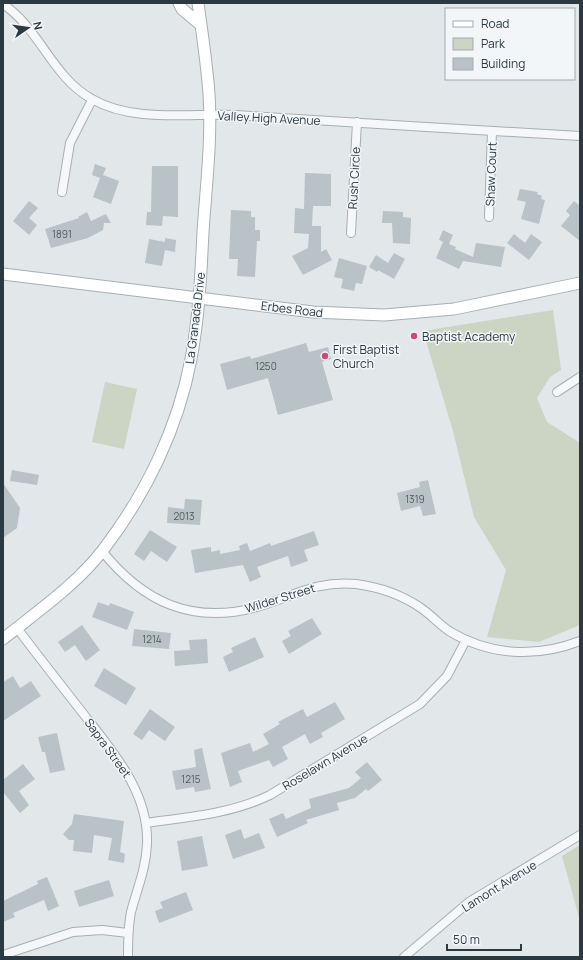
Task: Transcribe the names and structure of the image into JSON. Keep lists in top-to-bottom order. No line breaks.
{"streets":{"main road":["Erbes Road","La Granada Drive"],"street":["Valley High Avenue","Shaw Court","Rush Circle","Wilder Street","Sapra Street","Roselawn Avenue","Lamont Avenue"]},"crossings":[["Valley High Avenue","Shaw Court"],["Valley High Avenue","Rush Circle"],["Valley High Avenue","La Granada Drive"],["Erbes Road","La Granada Drive"],["La Granada Drive","Wilder Street"],["La Granada Drive","Sapra Street"],["Wilder Street","Roselawn Avenue"],["Sapra Street","Roselawn Avenue"]],"places":["Baptist Academy","First Baptist Church"],"house_numbers":["1891","1250","1319","2013","1214","1215"],"legend":["Road","Park","Building"],"scale_bar":"50 m","north":"right"}
